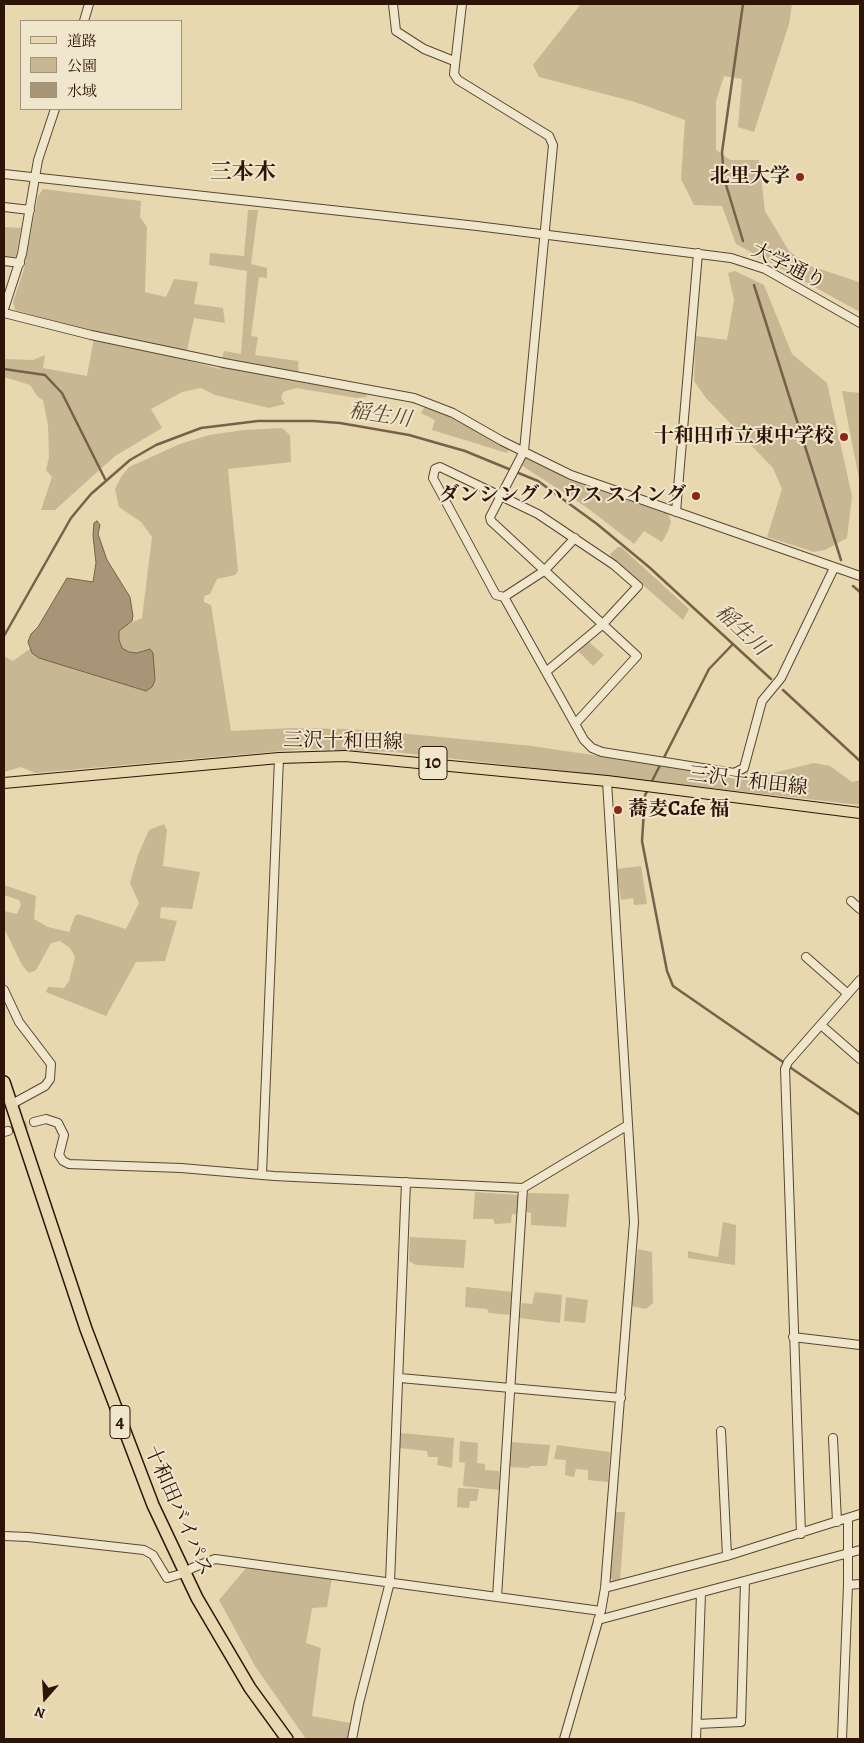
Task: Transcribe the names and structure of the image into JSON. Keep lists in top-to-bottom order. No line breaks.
{"streets":{"highway":["4","十和田バイパス"],"main road":["三沢十和田線","10"],"street":["大学通り"]},"districts":["三本木"],"water":["稲生川"],"places":["北里大学","十和田市立東中学校","ダンシング ハウス スイング","蕎麦Cafe 福"],"legend":["道路","公園","水域"],"north":"bottom"}
